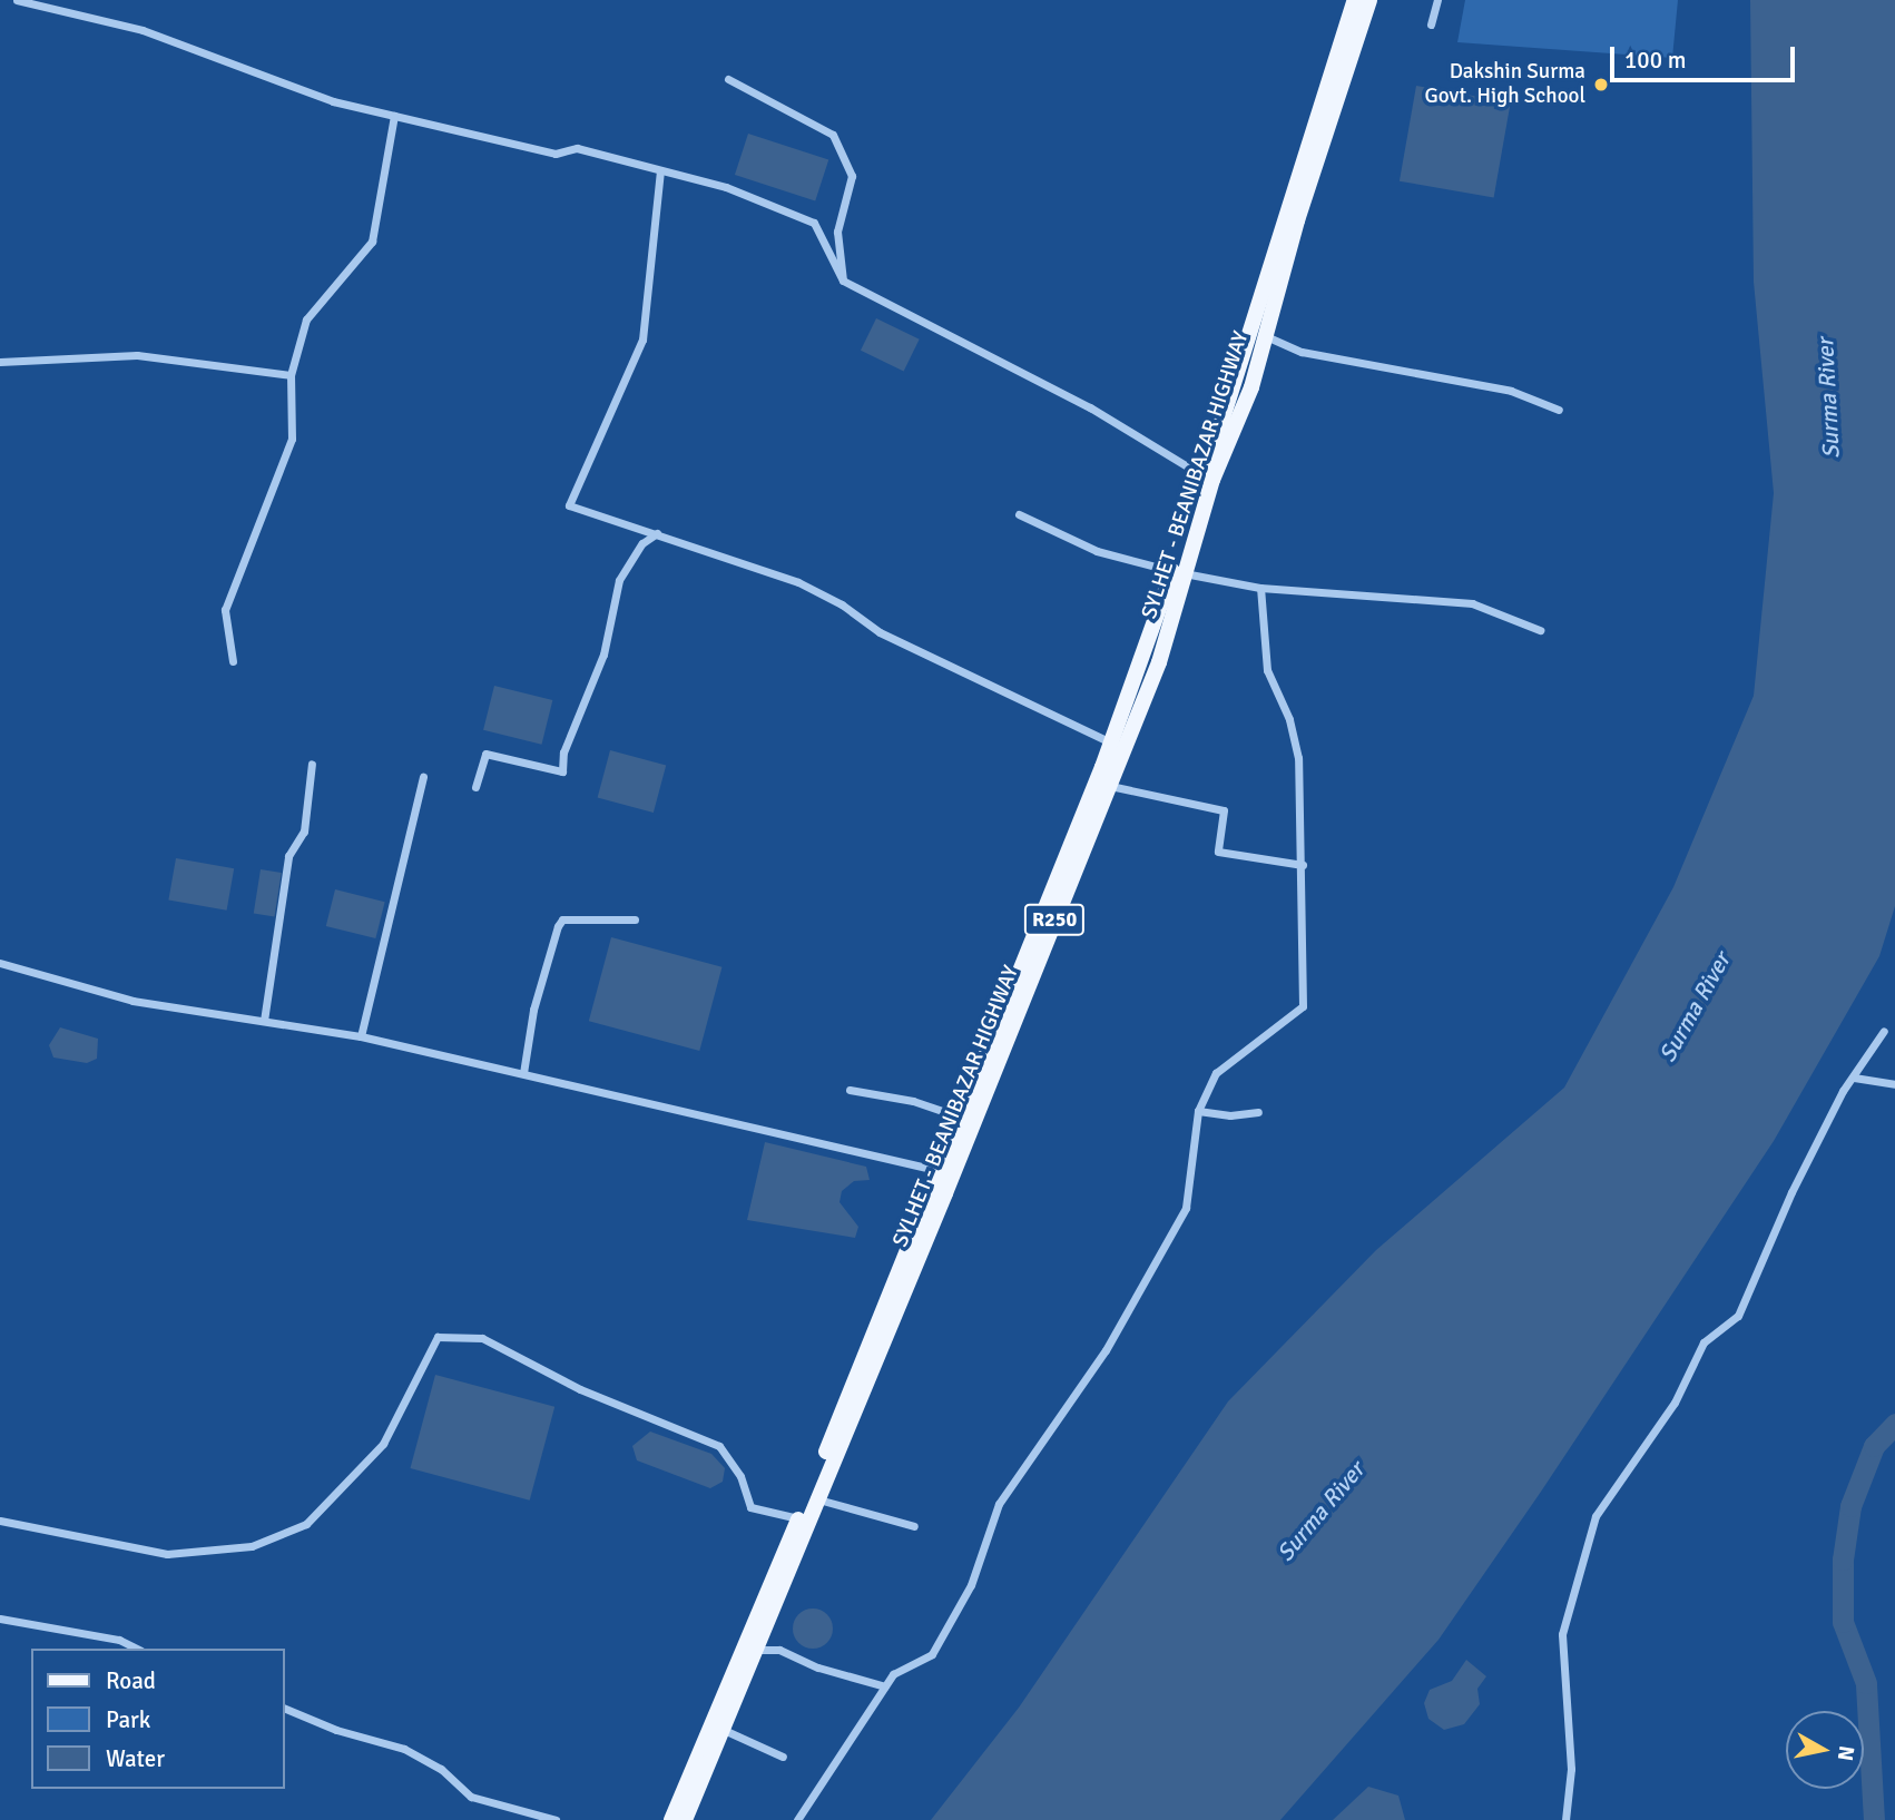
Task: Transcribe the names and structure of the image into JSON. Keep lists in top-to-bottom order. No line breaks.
{"streets":{"main road":["SYLHET - BEANIBAZAR HIGHWAY","R250"]},"water":["Surma River"],"places":["Dakshin Surma Govt. High School"],"legend":["Road","Park","Water"],"scale_bar":"100 m","north":"right"}
